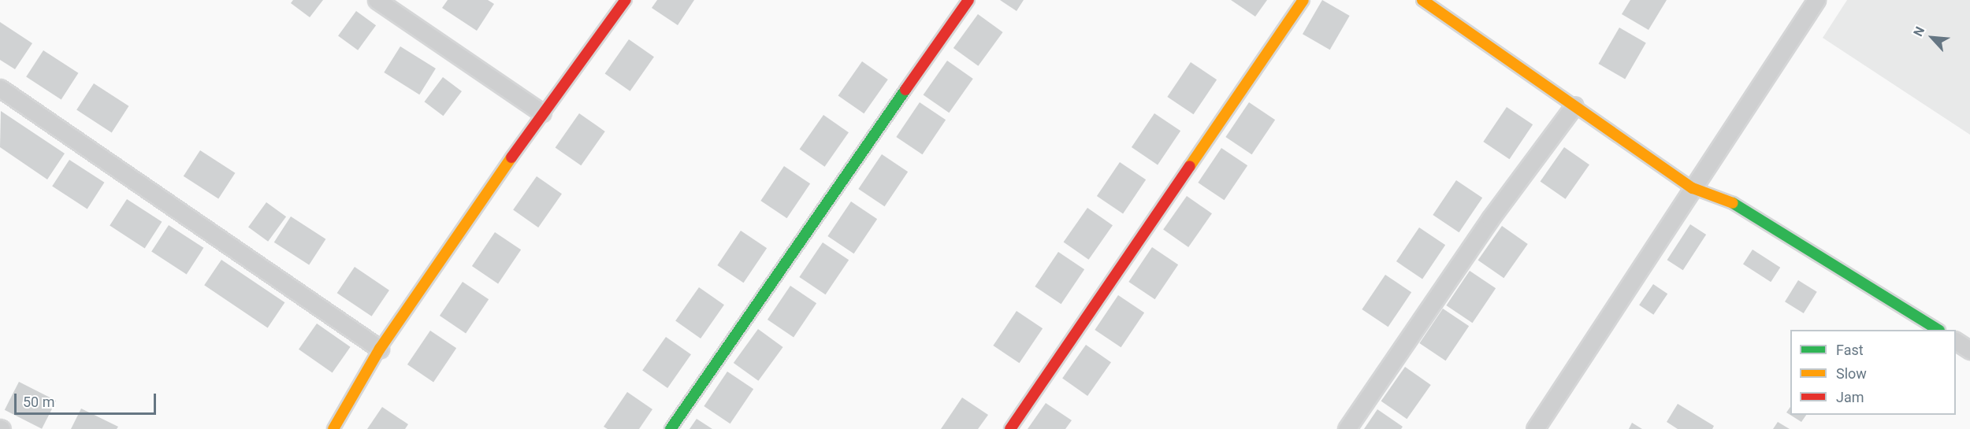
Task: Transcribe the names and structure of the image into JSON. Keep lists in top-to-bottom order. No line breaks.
{"legend":["Fast","Slow","Jam"],"scale_bar":"50 m","north":"top left"}
